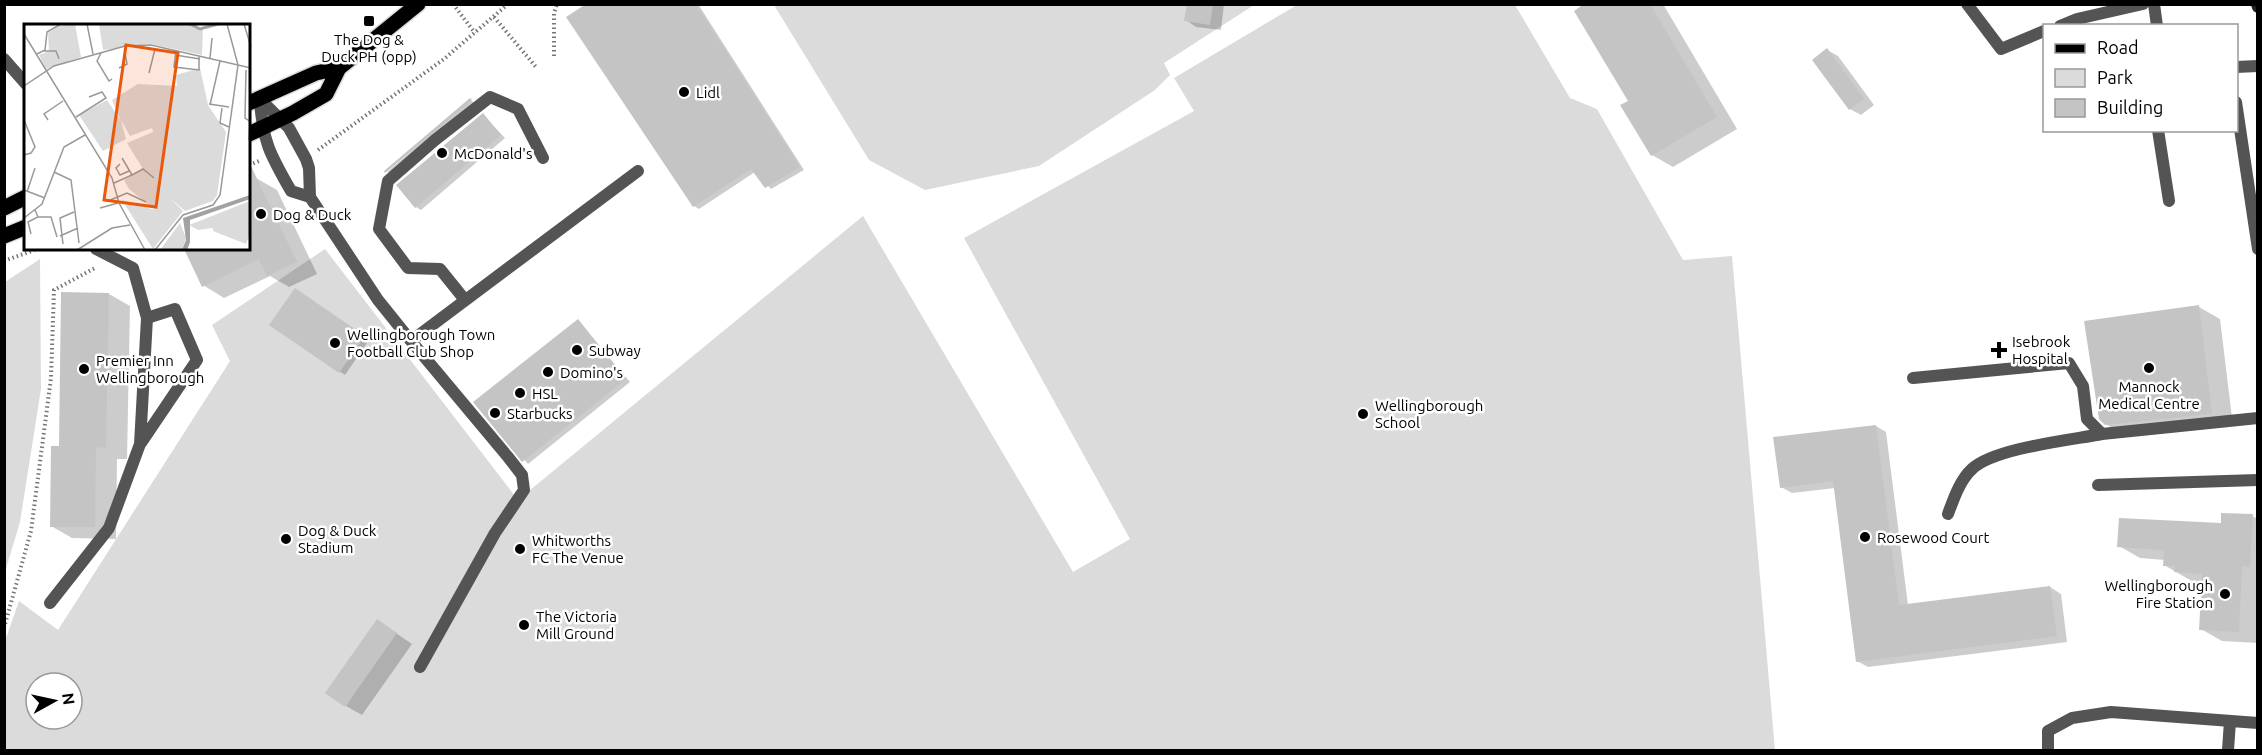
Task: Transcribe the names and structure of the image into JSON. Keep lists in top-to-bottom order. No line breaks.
{"places":{"transit":["The Dog & Duck PH (opp)"],"other":["Lidl","McDonald's","Dog & Duck","Wellingborough Town Football Club Shop","Subway","Mannock Medical Centre","Premier Inn Wellingborough","Domino's","HSL","Starbucks","Wellingborough School","Rosewood Court","Dog & Duck Stadium","Whitworths FC The Venue","Wellingborough Fire Station","The Victoria Mill Ground"],"health":["Isebrook Hospital"]},"legend":["Road","Park","Building"],"north":"right"}
